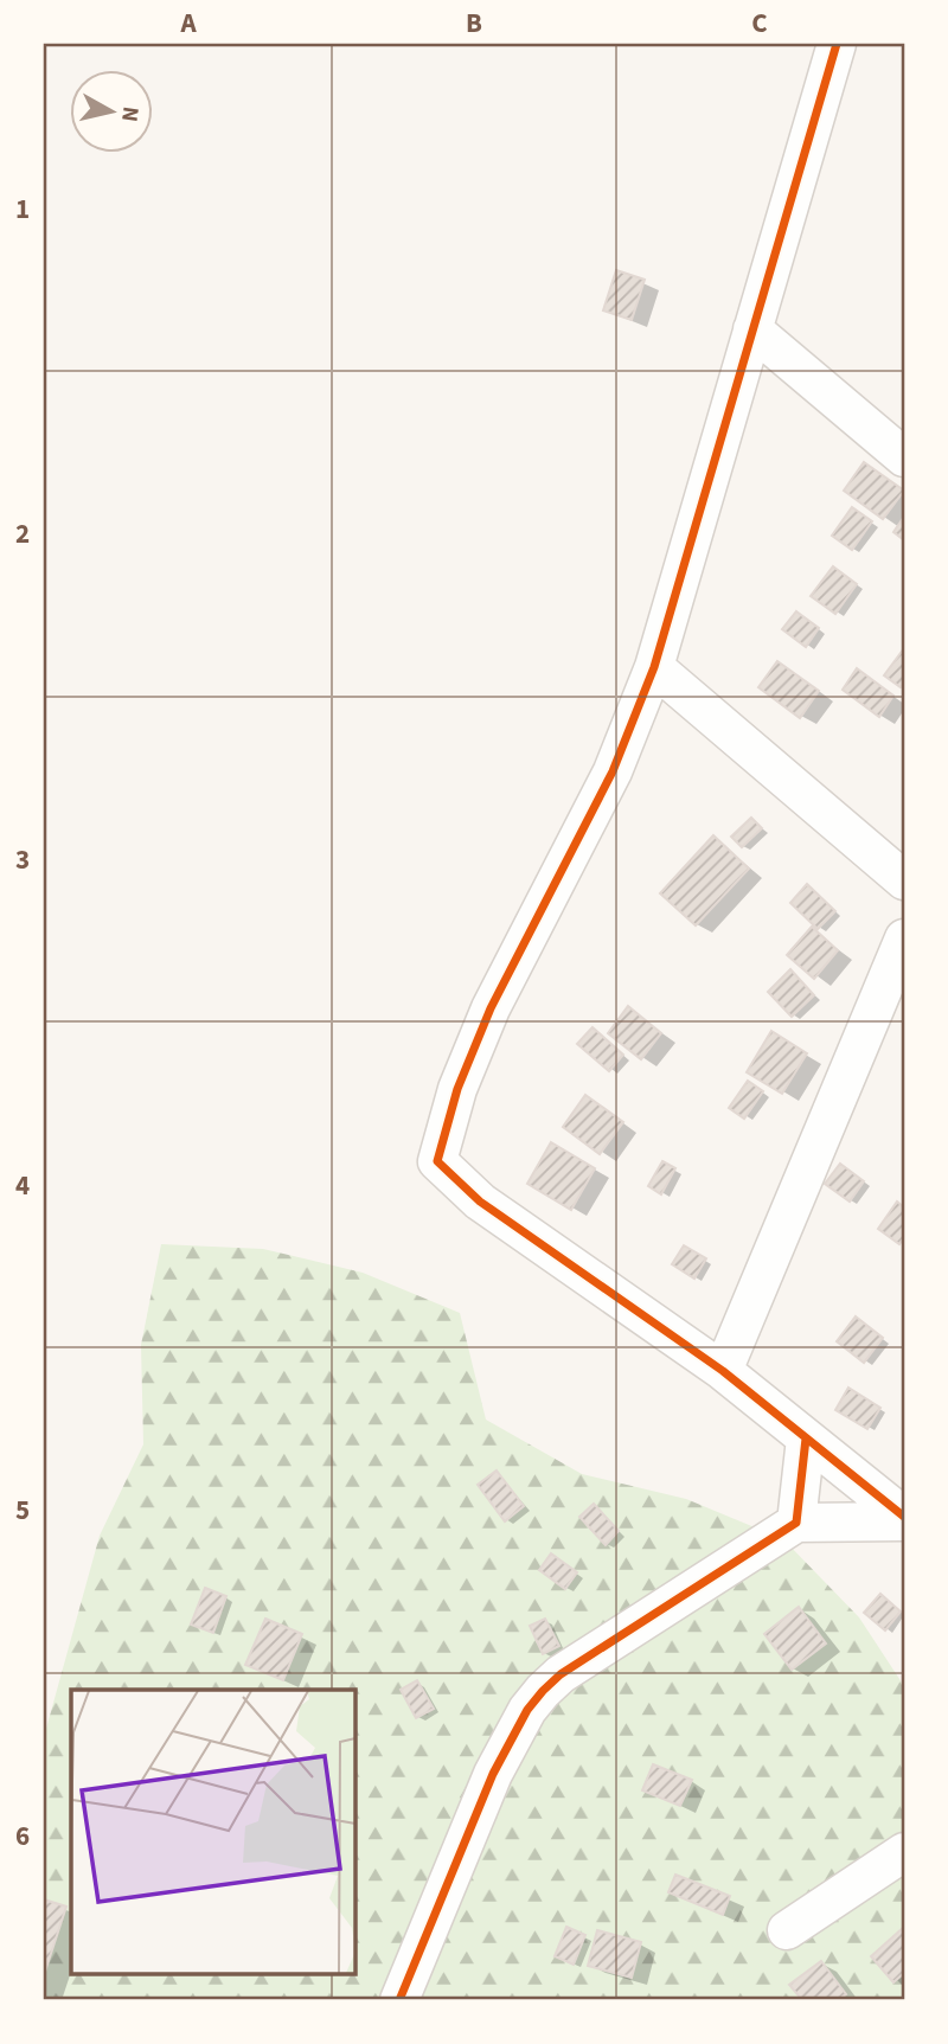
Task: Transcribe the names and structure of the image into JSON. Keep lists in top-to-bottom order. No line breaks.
{"north":"right","grid":{"columns":["A","B","C"],"rows":["1","2","3","4","5","6"]}}
